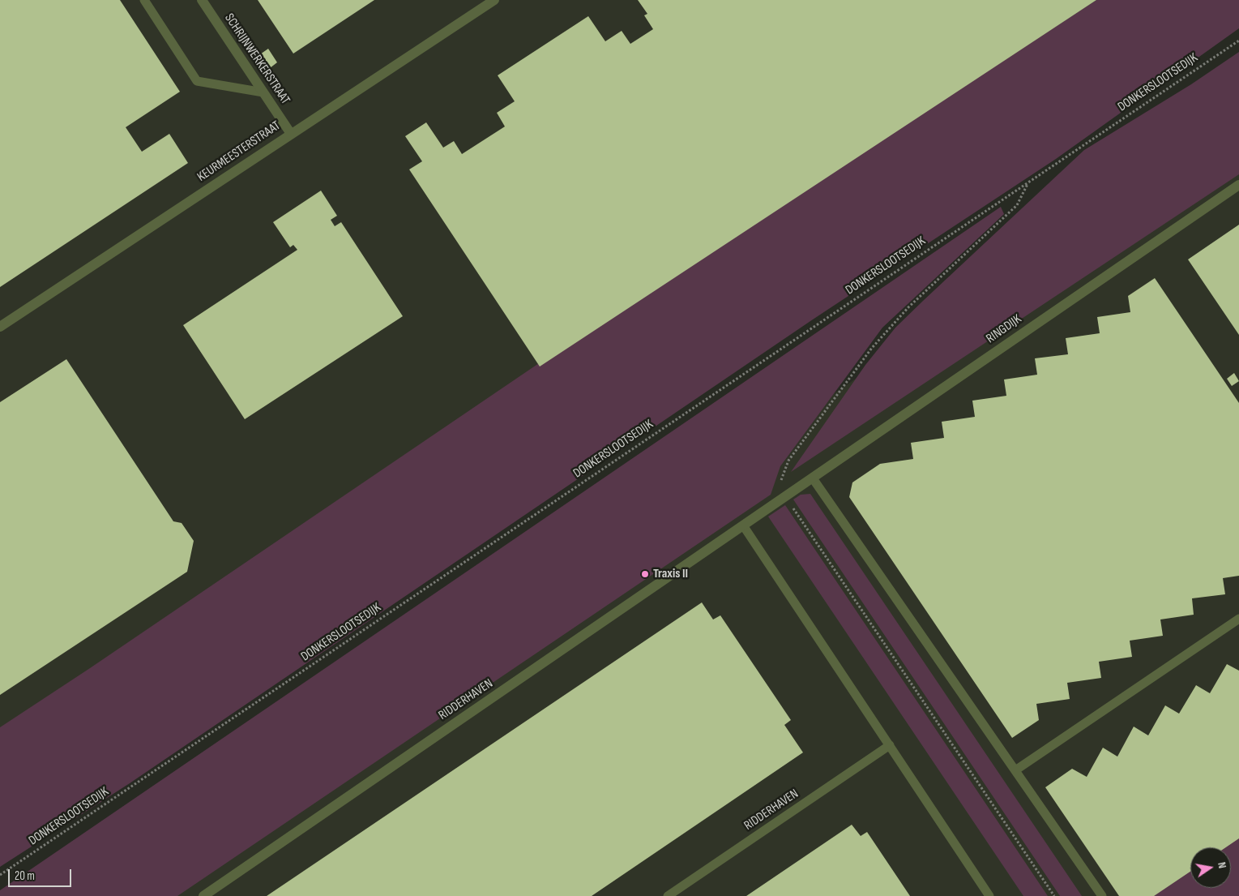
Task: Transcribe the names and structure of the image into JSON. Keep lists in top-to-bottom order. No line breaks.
{"streets":{"street":["SCHRIJNWERKERSTRAAT","KEURMEESTERSTRAAT","RINGDIJK","RIDDERHAVEN"],"path":["DONKERSLOOTSEDIJK"]},"crossings":[["SCHRIJNWERKERSTRAAT","KEURMEESTERSTRAAT"],["RINGDIJK","RIDDERHAVEN"]],"places":["Traxis II"],"scale_bar":"20 m","north":"right"}
